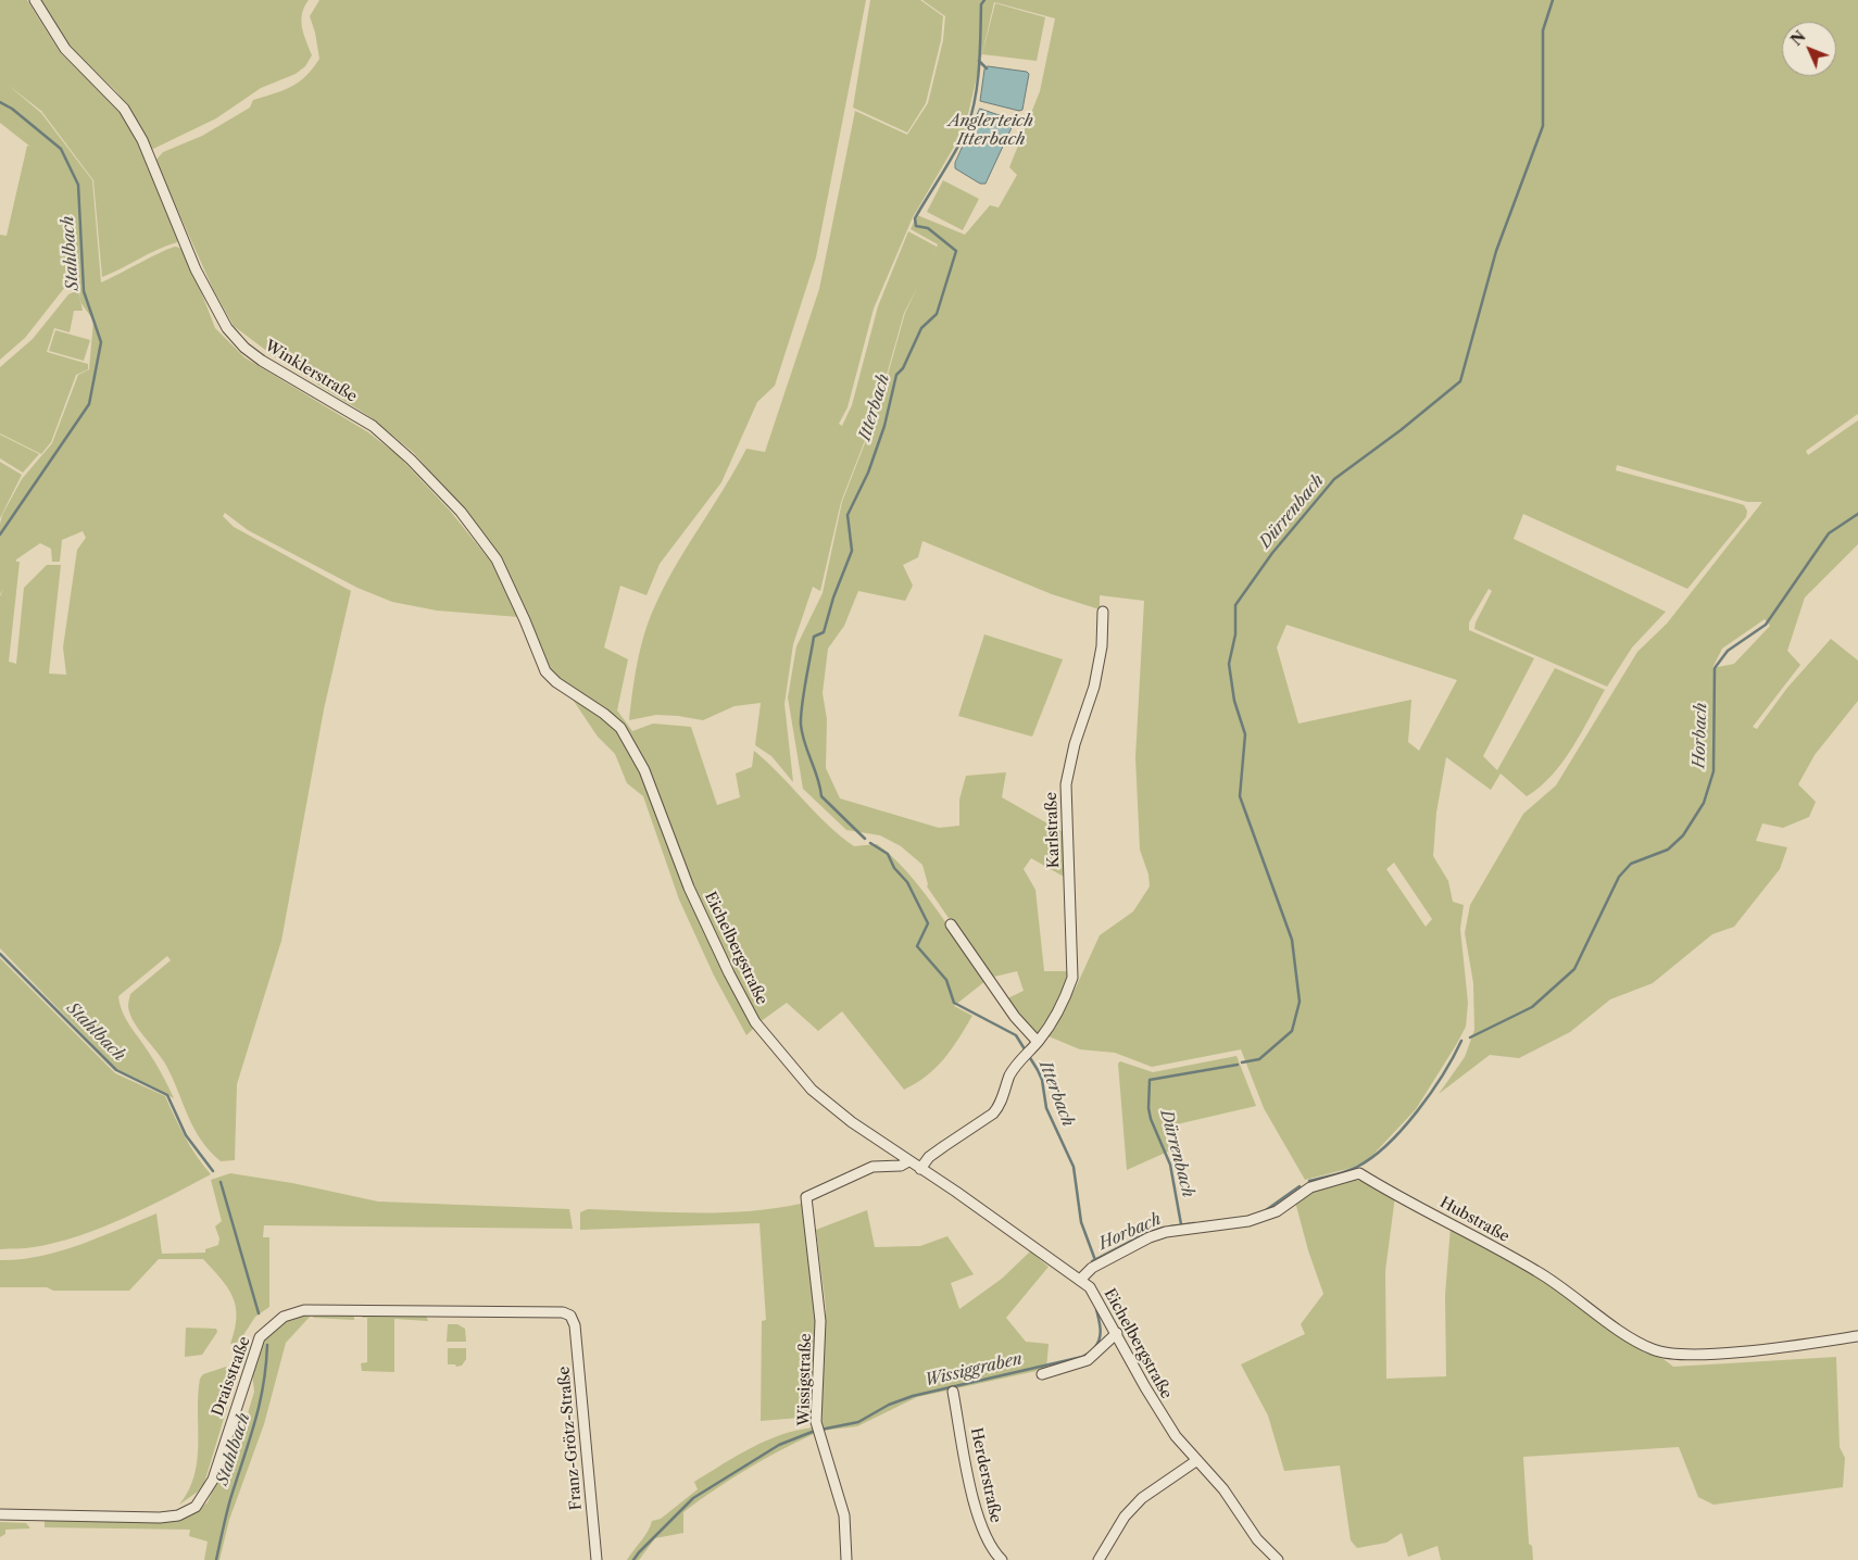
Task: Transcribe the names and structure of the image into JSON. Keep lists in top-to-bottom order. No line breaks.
{"streets":{"street":["Winklerstraße","Karlstraße","Eichelbergstraße","Hubstraße","Draisstraße","Wissigstraße","Franz-Grötz-Straße","Herderstraße"]},"crossings":[["Winklerstraße","Eichelbergstraße"],["Karlstraße","Eichelbergstraße"],["Eichelbergstraße","Hubstraße"],["Eichelbergstraße","Wissigstraße"],["Draisstraße","Franz-Grötz-Straße"]],"water":["Anglerteich Itterbach","Stahlbach","Itterbach","Dürrenbach","Horbach","Wissiggraben"],"north":"top left"}
